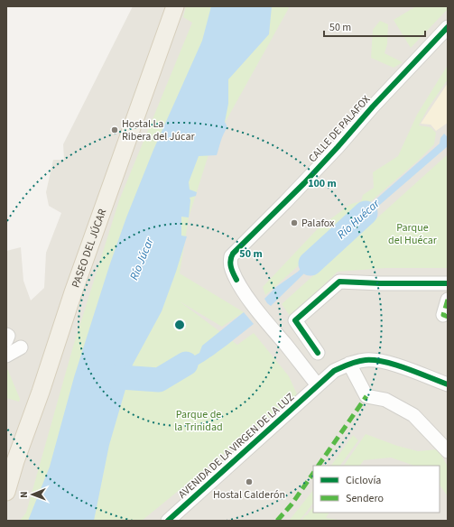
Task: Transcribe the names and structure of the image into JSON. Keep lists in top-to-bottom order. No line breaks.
{"streets":{"main road":["PASEO DEL JÚCAR"],"street":["CALLE DE PALAFOX","AVENIDA DE LA VIRGEN DE LA LUZ"]},"crossings":[["CALLE DE PALAFOX","AVENIDA DE LA VIRGEN DE LA LUZ"]],"water":["Río Huécar","Río Júcar"],"parks":["Parque del Huécar","Parque de la Trinidad"],"places":["Hostal La Ribera del Júcar","Palafox","Hostal Calderón"],"legend":["Ciclovía","Sendero"],"scale_bar":"50 m","north":"left","rings":["100 m","50 m"]}
